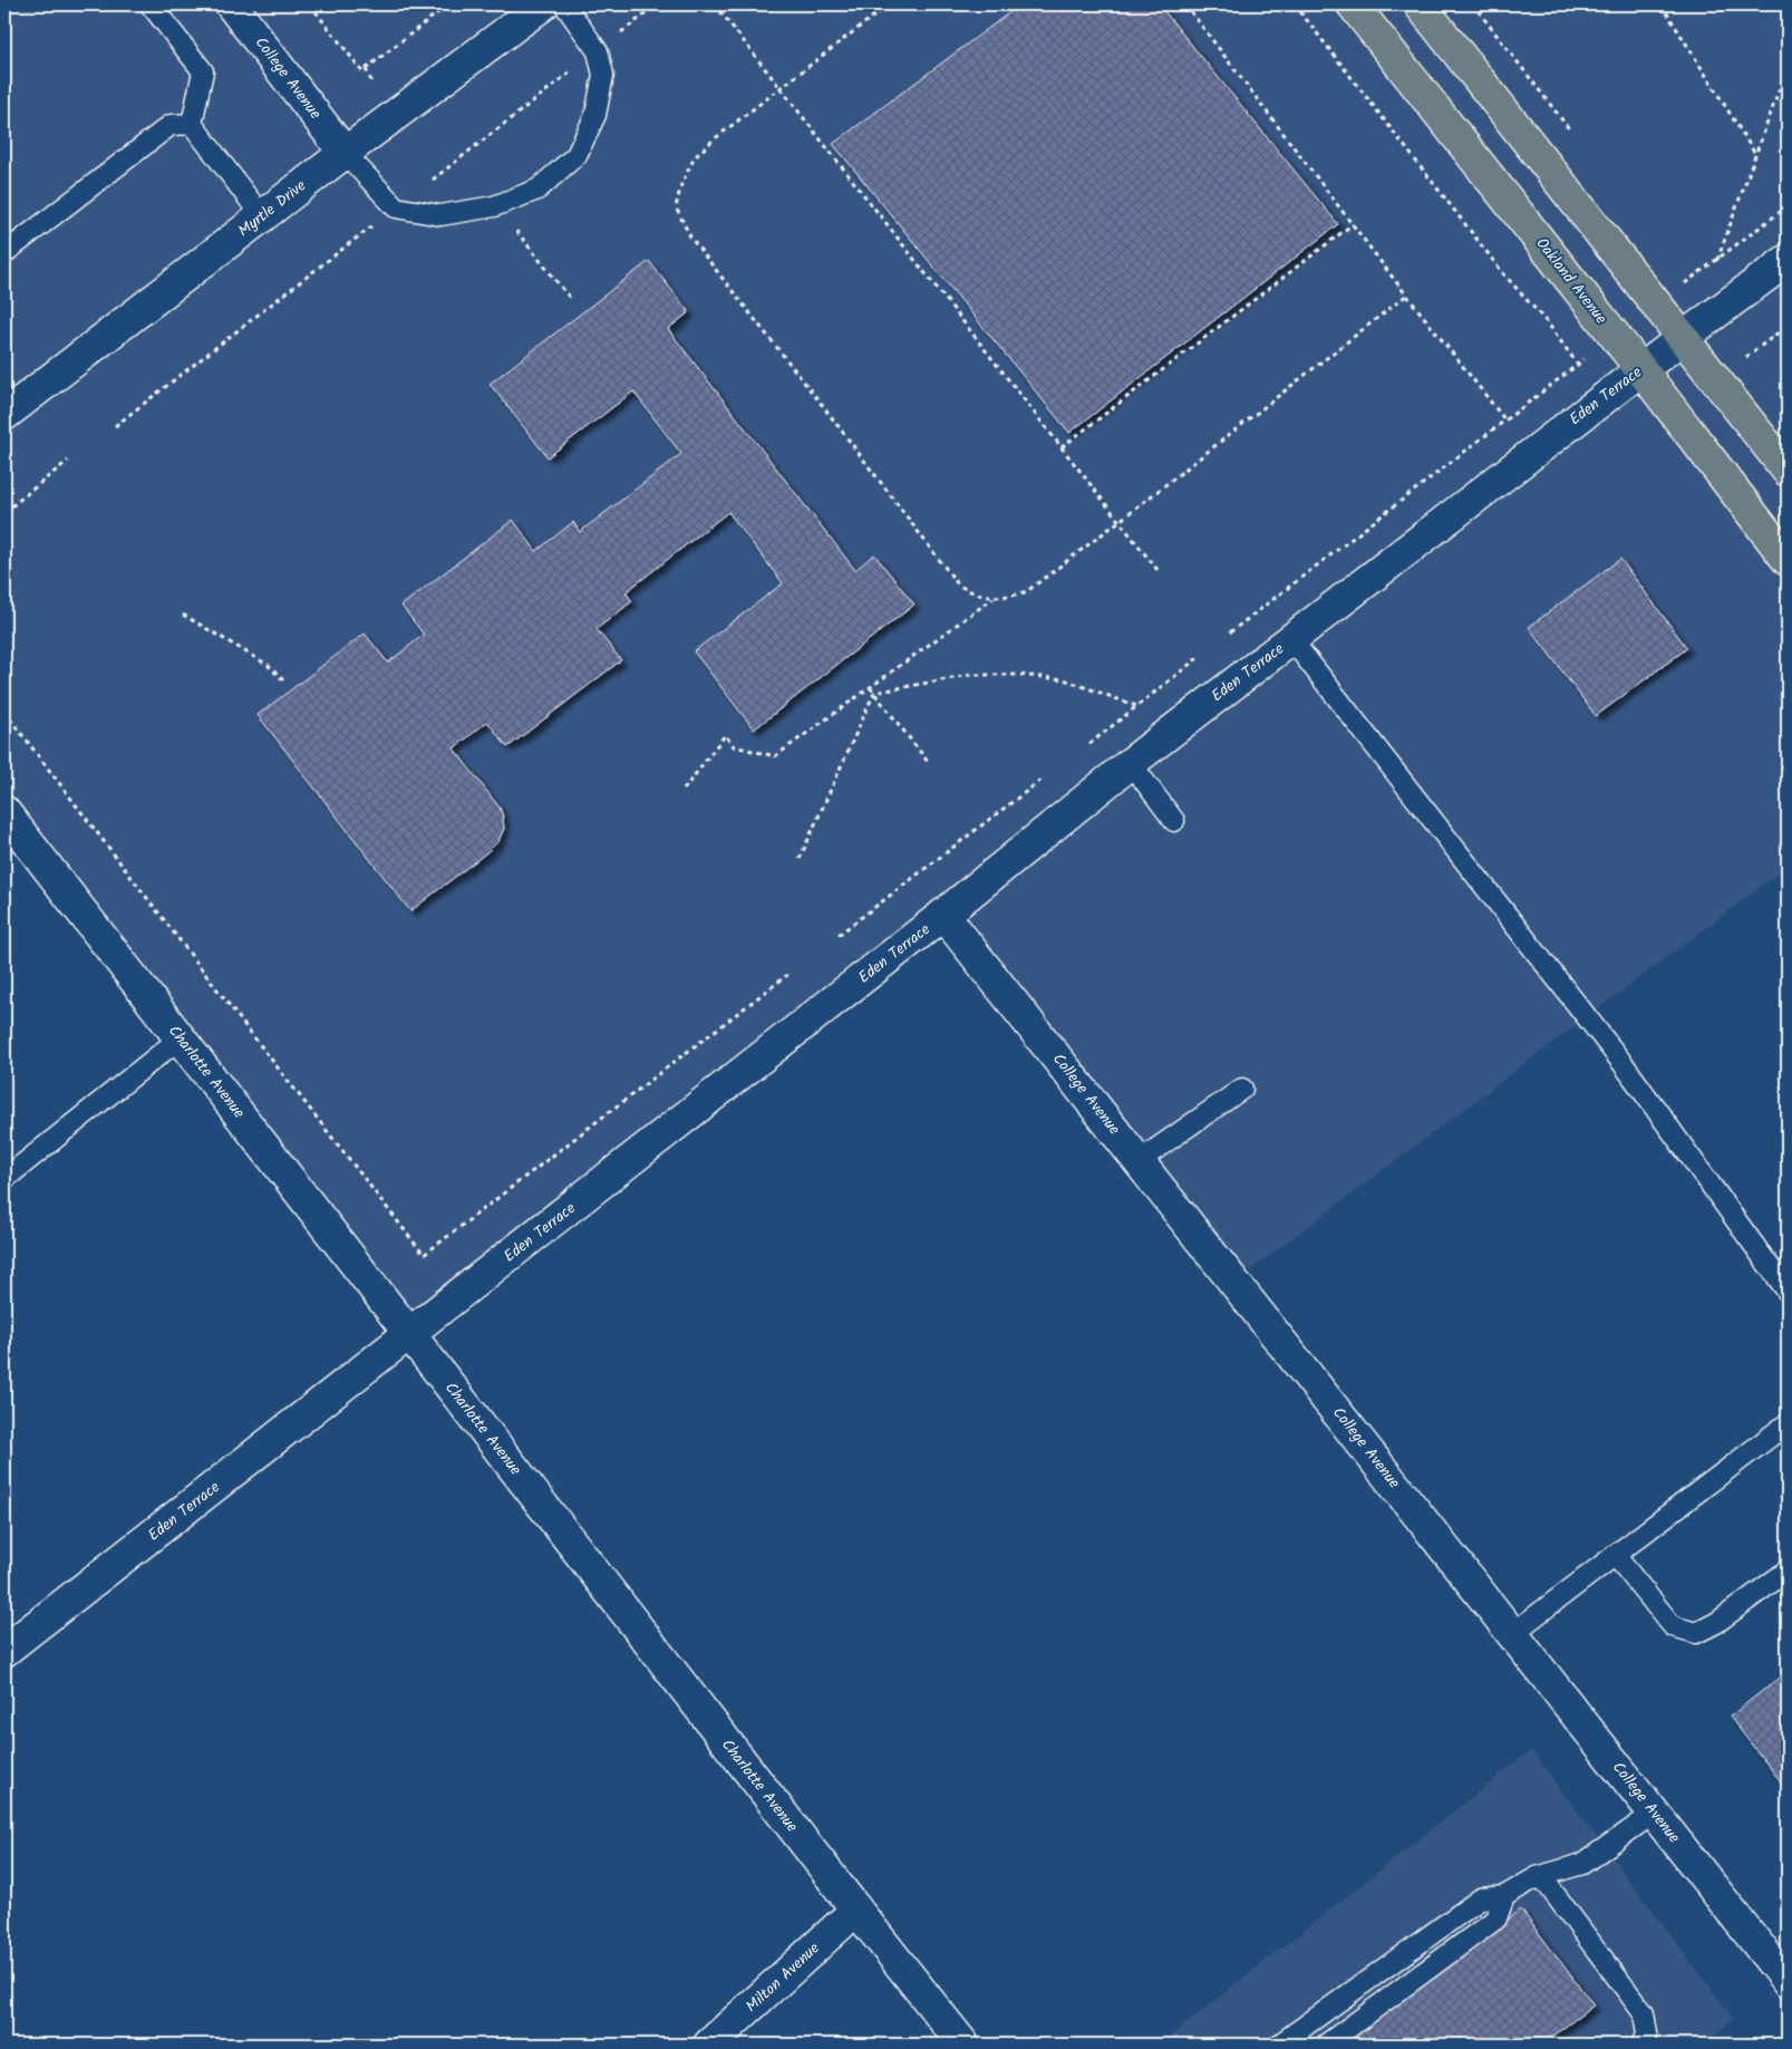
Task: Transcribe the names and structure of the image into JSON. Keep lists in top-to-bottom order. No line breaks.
{"streets":{"main road":["Oakland Avenue"],"street":["College Avenue","Myrtle Drive","Eden Terrace","Charlotte Avenue","Milton Avenue"]},"crossings":[["College Avenue","Myrtle Drive"],["College Avenue","Eden Terrace"],["Oakland Avenue","Eden Terrace"],["Eden Terrace","Charlotte Avenue"],["Charlotte Avenue","Milton Avenue"]]}
